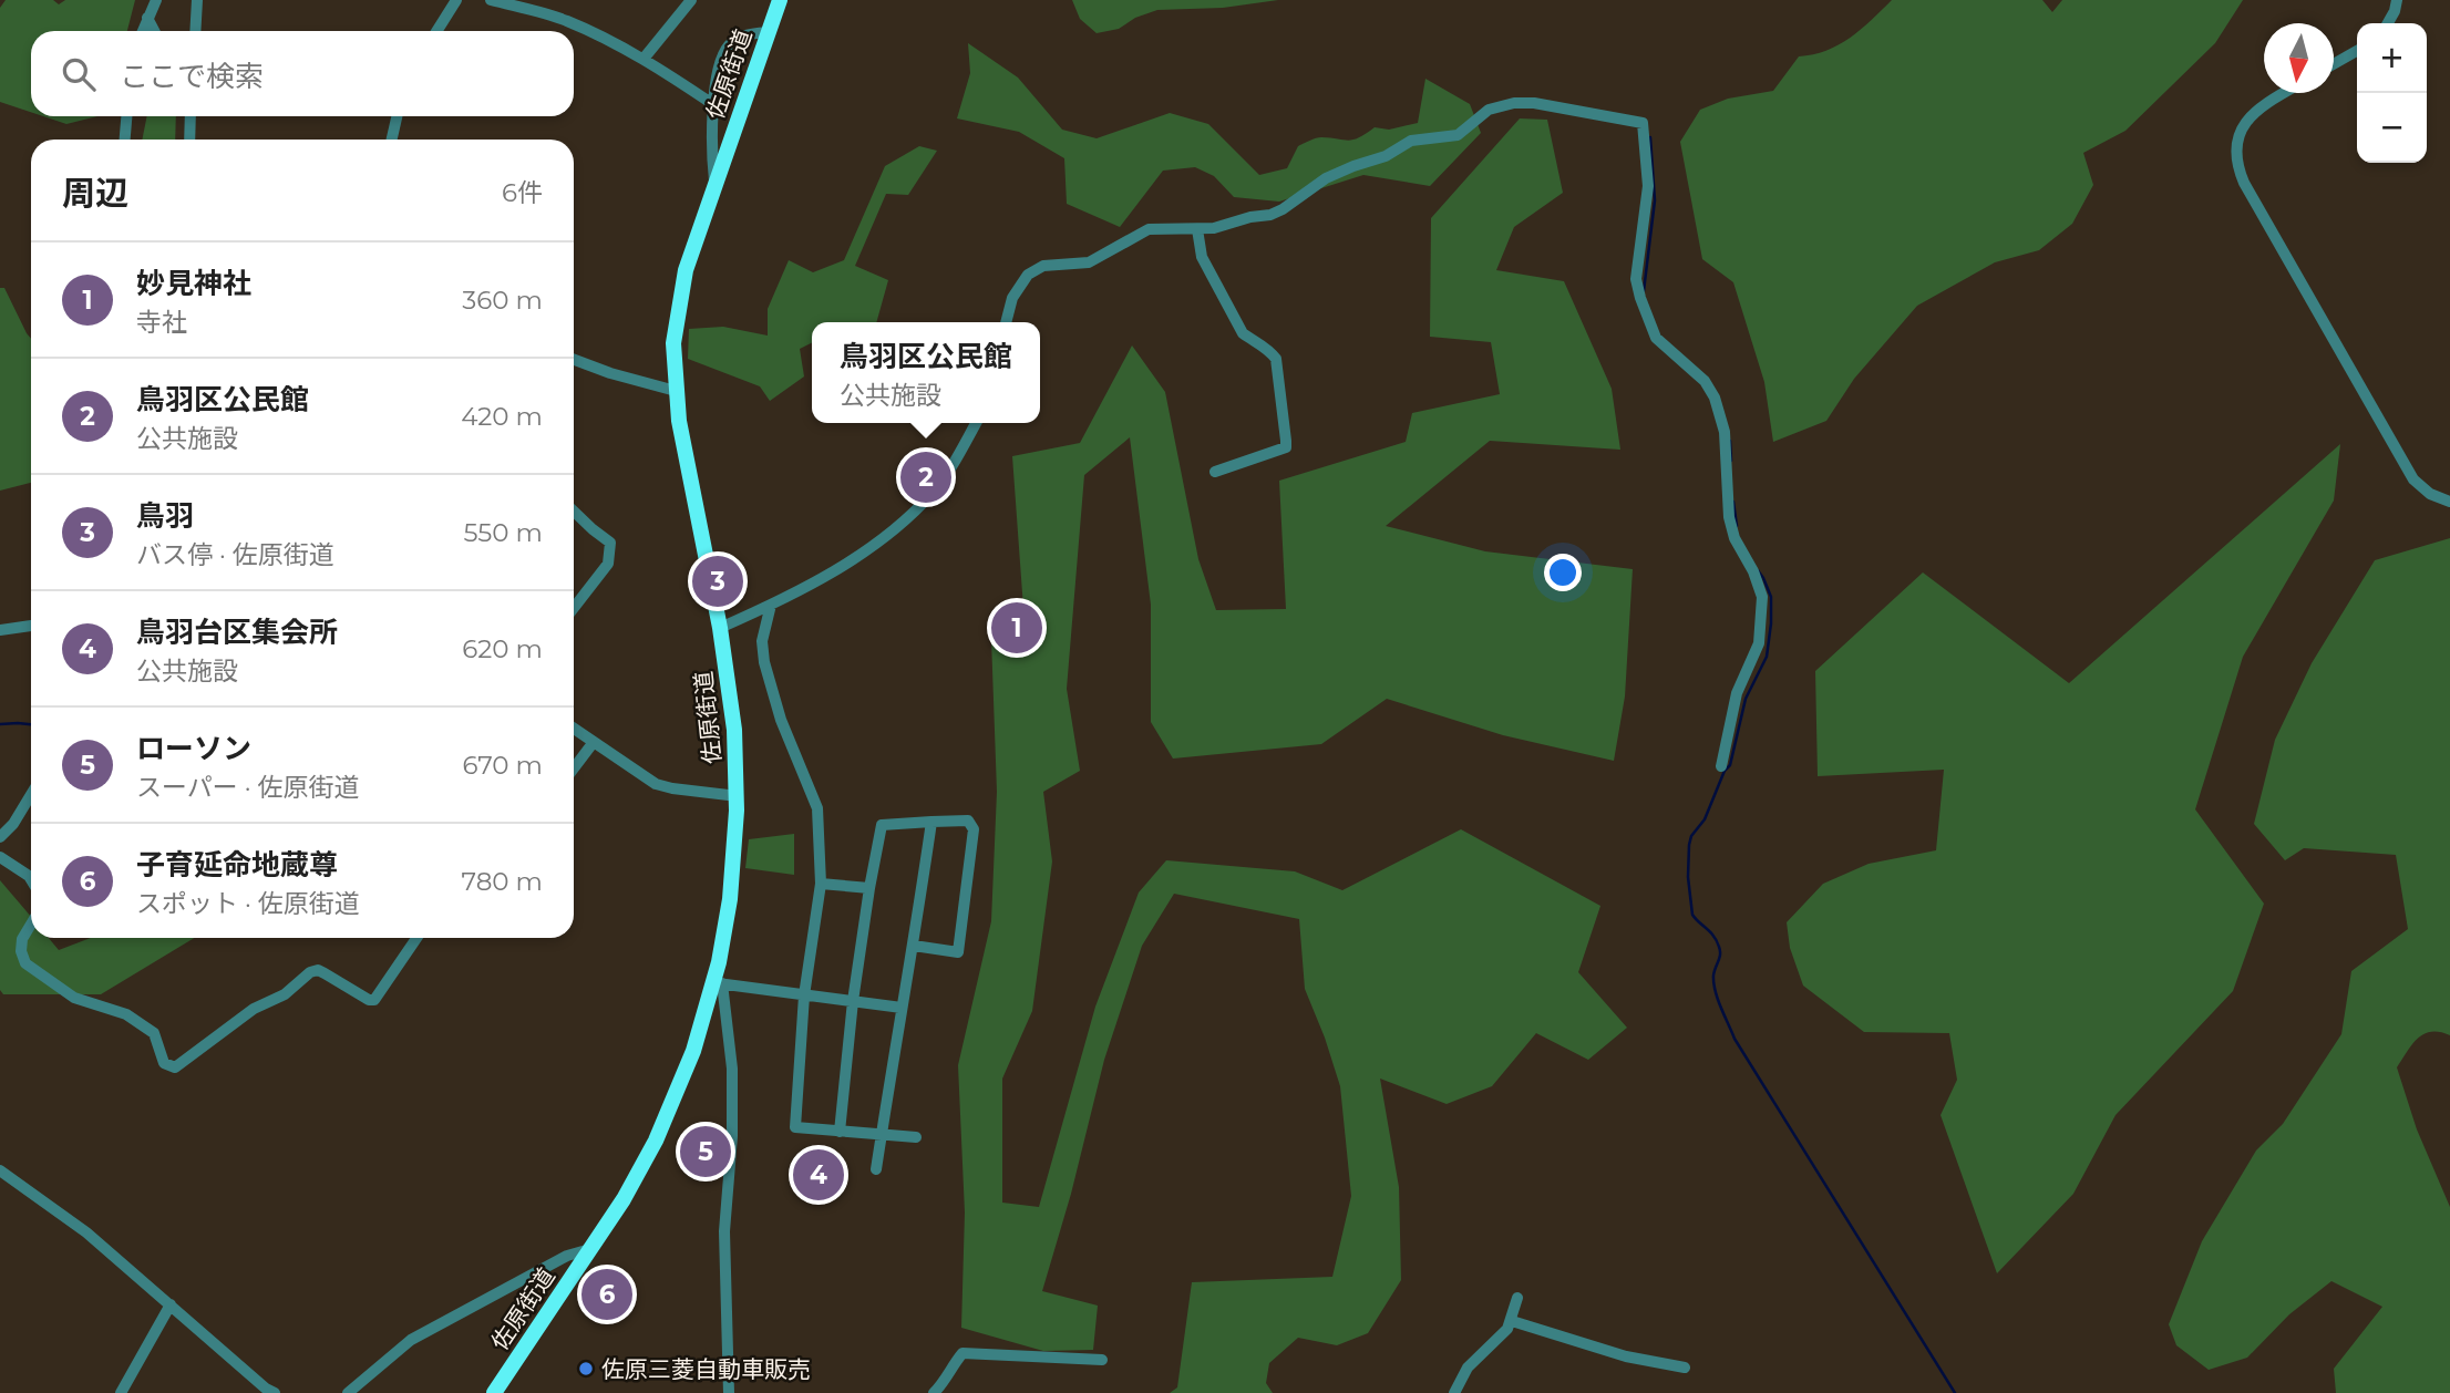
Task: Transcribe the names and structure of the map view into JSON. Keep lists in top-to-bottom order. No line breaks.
{"streets":{"highway":["佐原街道"]},"places":["佐原三菱自動車販売"],"north":"bottom","page":{"map_buttons":["+","−"],"search":"ここで検索","heading":["周辺","6件"],"list":[{"mark":"1","name":"妙見神社","note":"寺社","value":"360 m"},{"mark":"2","name":"鳥羽区公民館","note":"公共施設","value":"420 m"},{"mark":"3","name":"鳥羽","note":"バス停 · 佐原街道","value":"550 m"},{"mark":"4","name":"鳥羽台区集会所","note":"公共施設","value":"620 m"},{"mark":"5","name":"ローソン","note":"スーパー · 佐原街道","value":"670 m"},{"mark":"6","name":"子育延命地蔵尊","note":"スポット · 佐原街道","value":"780 m"}],"popup":["鳥羽区公民館","公共施設"],"pins":["2","3","1","5","4","6"]}}
